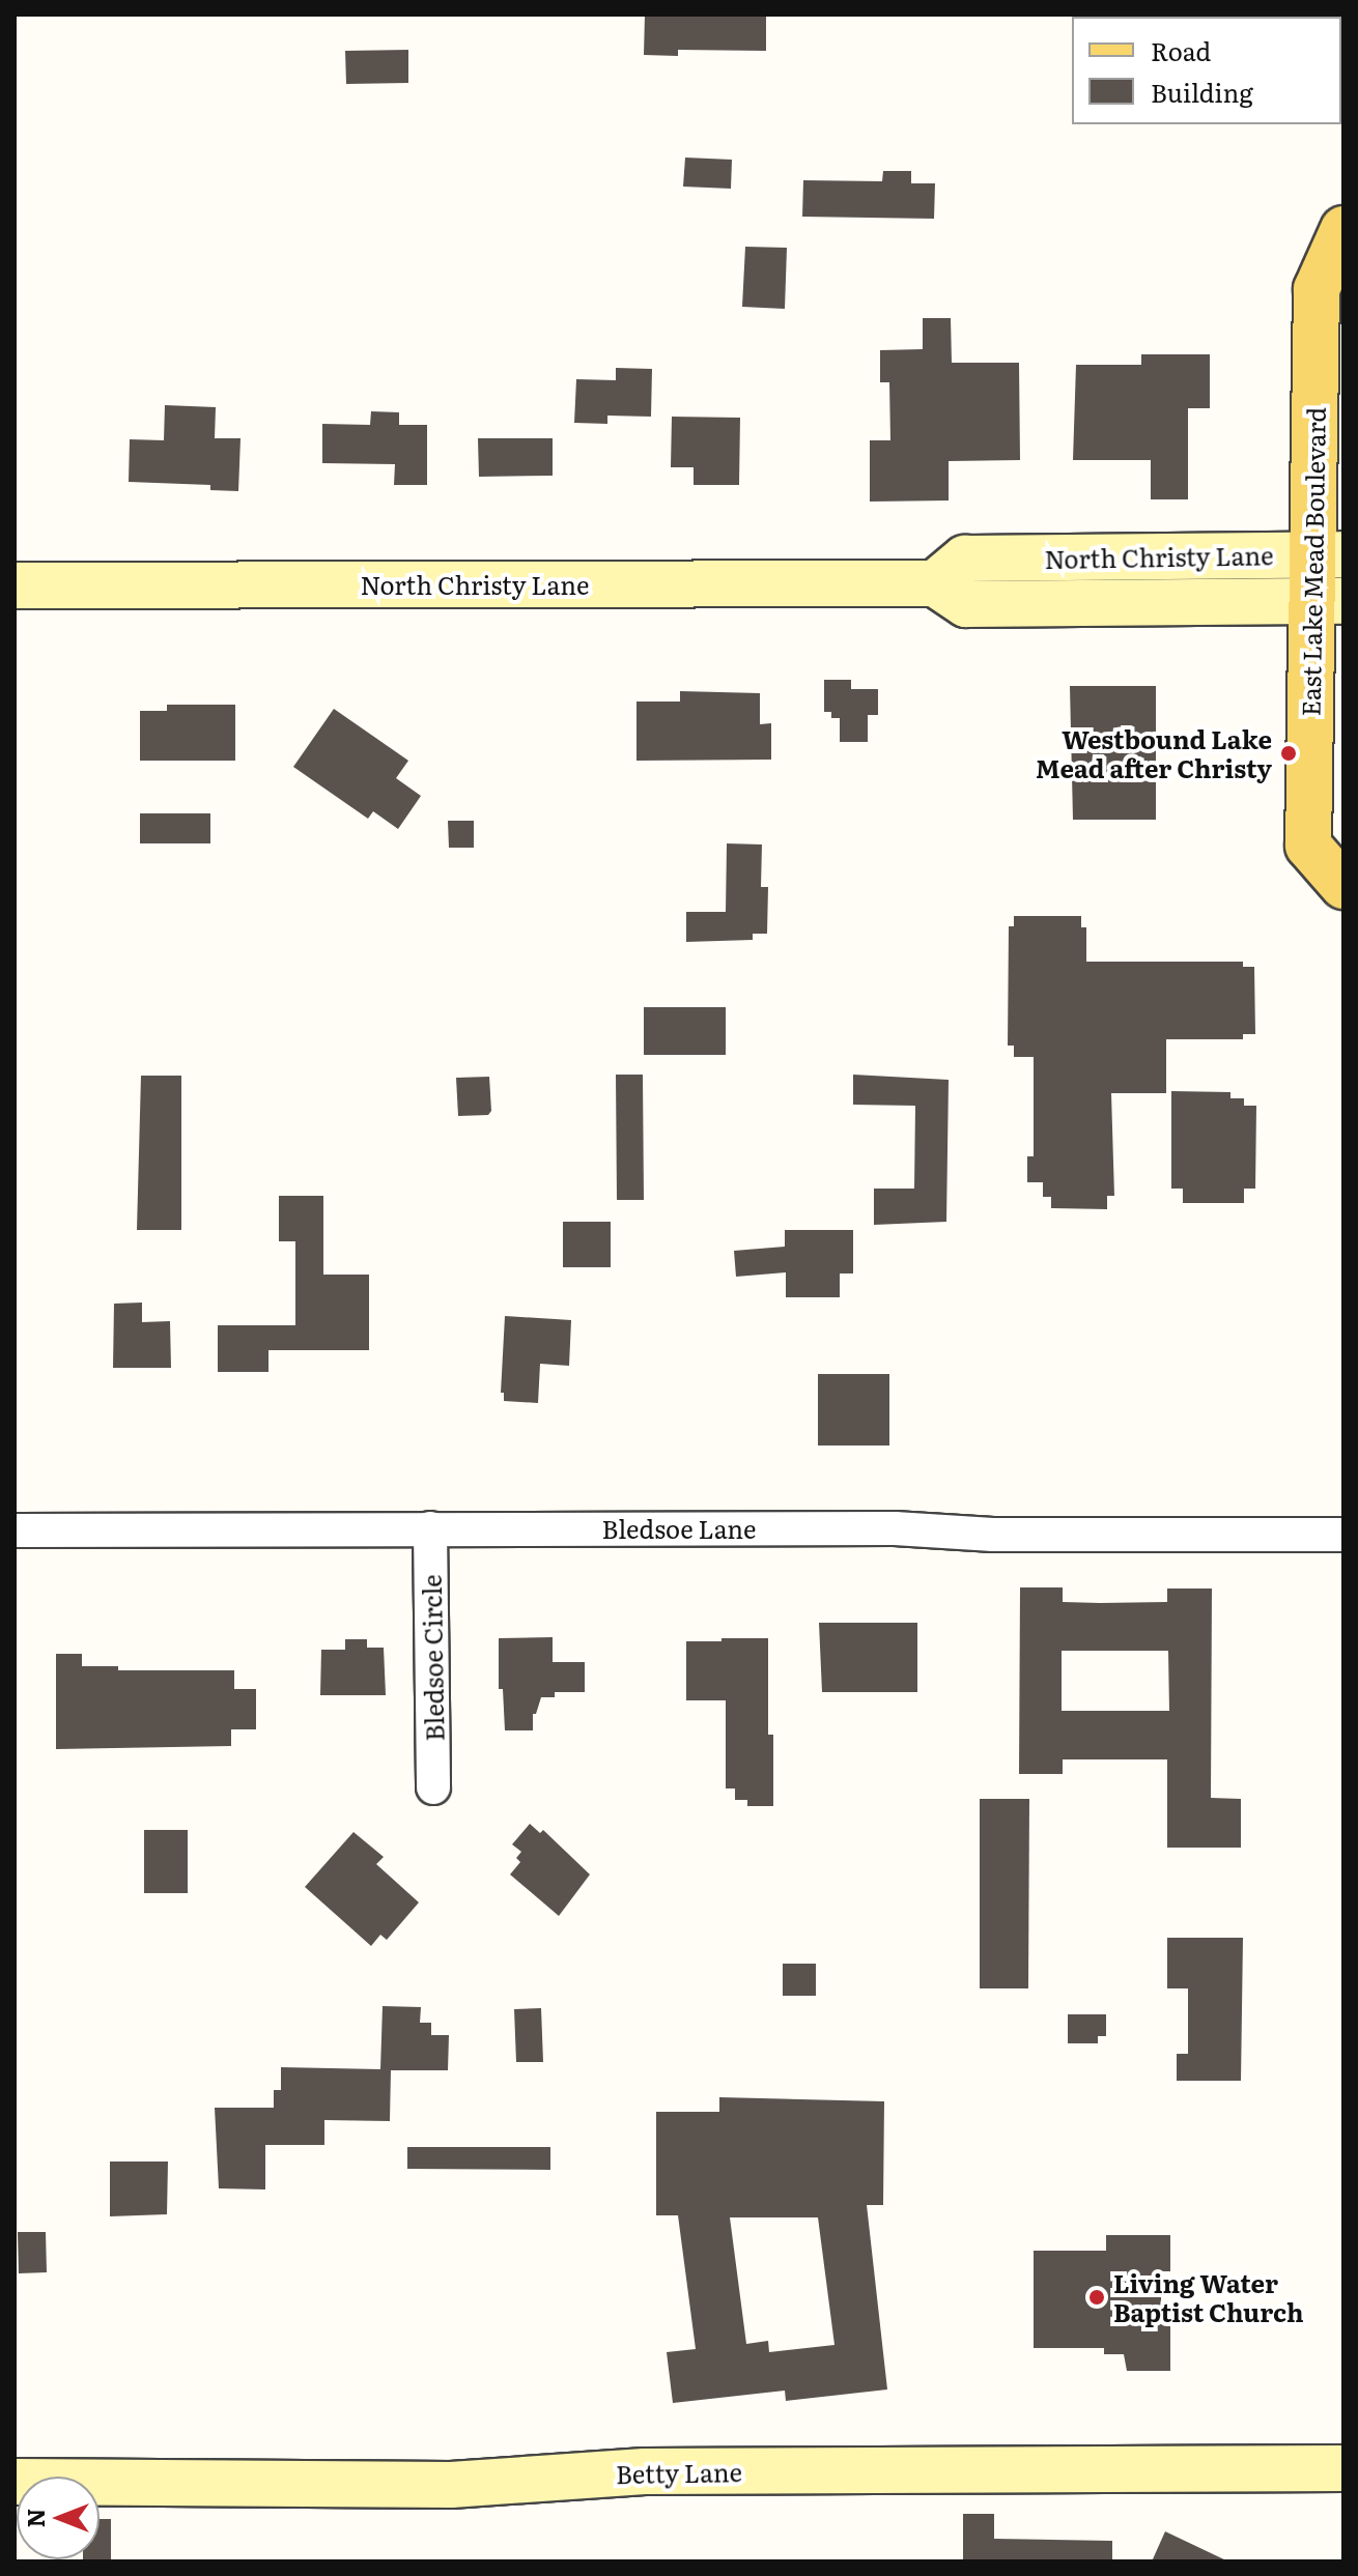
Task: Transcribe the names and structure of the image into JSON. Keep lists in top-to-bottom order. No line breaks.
{"streets":{"main road":["East Lake Mead Boulevard"],"street":["North Christy Lane","Bledsoe Lane","Bledsoe Circle","Betty Lane"]},"crossings":[["North Christy Lane","East Lake Mead Boulevard"],["Bledsoe Lane","Bledsoe Circle"]],"places":["Westbound Lake Mead after Christy","Living Water Baptist Church"],"legend":["Road","Building"],"north":"left"}
